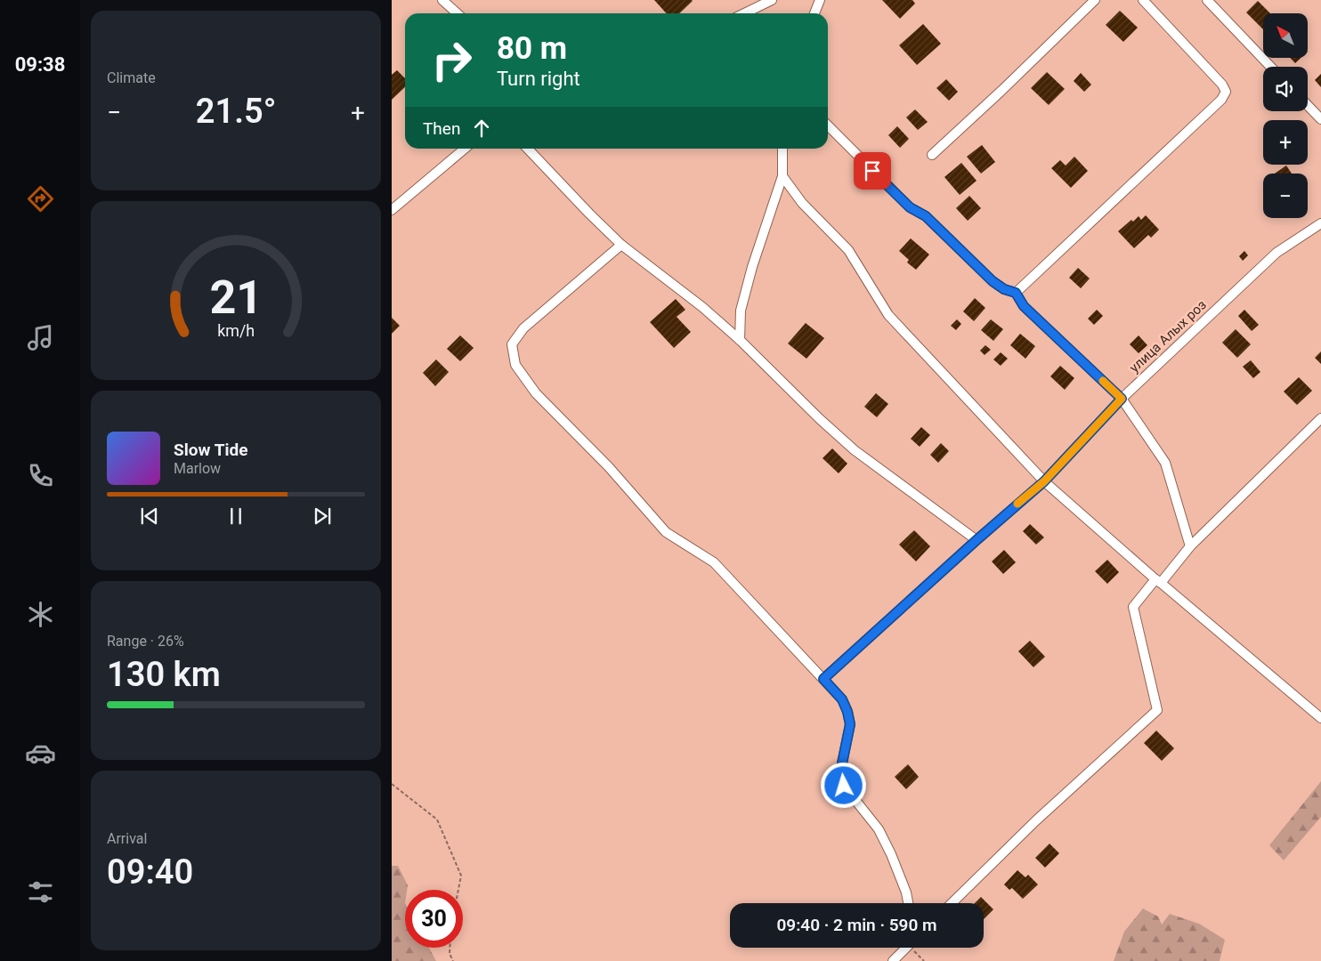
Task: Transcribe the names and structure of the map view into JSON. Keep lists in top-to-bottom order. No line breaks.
{"streets":{"street":["улица Алых роз"]},"north":"top left","page":{"tabs":"09:38","tile":["Climate",["Range · 26%","130 km"],["Arrival","09:40"]],"map_buttons":["+","−"],"turn":["80 m","Turn right"],"heat":["−","21.5°","+"],"then":"Then","song":["Slow Tide","Marlow"],"limit":"30","trip":"09:40 · 2 min · 590 m","gauge":["21","km/h"]}}
